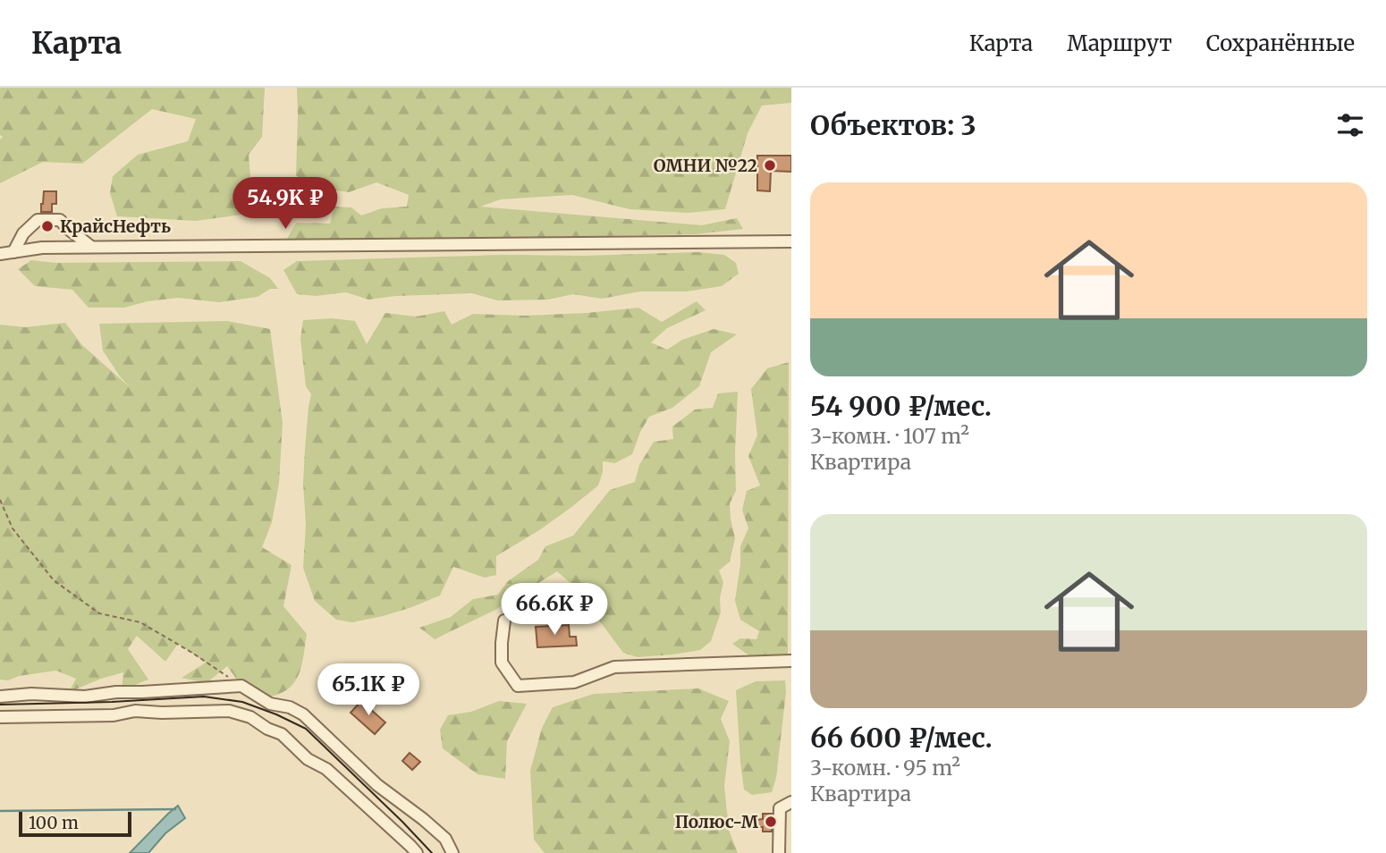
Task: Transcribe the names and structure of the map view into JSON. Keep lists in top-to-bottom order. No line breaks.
{"places":["ОМНИ №22","КрайсНефть","Полюс-М"],"scale_bar":"100 m","page":{"header":"Карта","nav":["Карта","Маршрут","Сохранённые"],"heading":"Объектов: 3","list":[{"name":"54 900 ₽/мес.","note":"3-комн. · 107 m² · Квартира"},{"name":"66 600 ₽/мес.","note":"3-комн. · 95 m² · Квартира"}],"price":["54.9K ₽","66.6K ₽","65.1K ₽"],"scale":"100 m"}}
